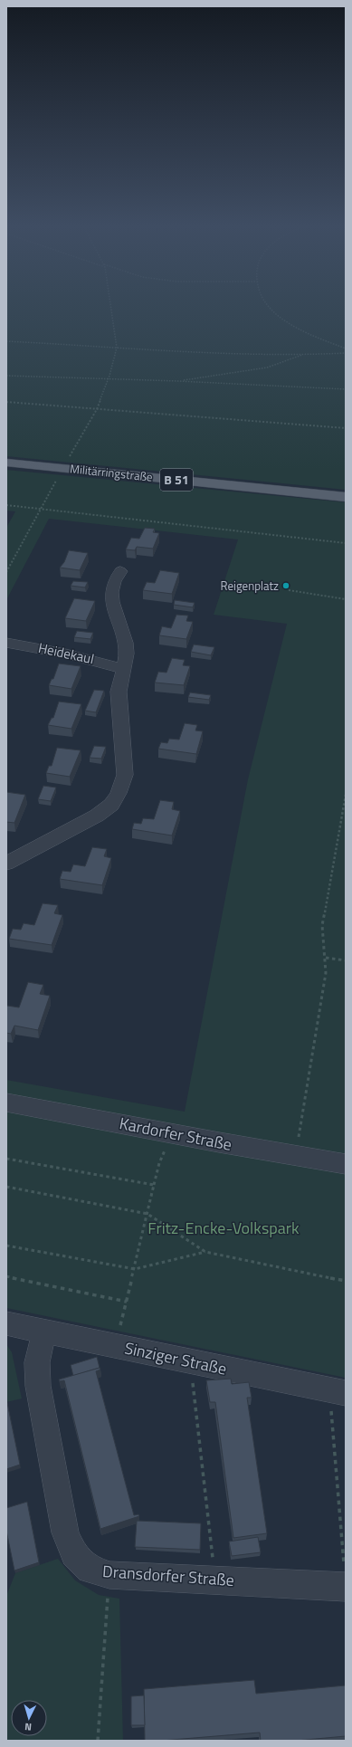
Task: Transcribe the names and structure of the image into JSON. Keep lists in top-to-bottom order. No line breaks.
{"streets":{"main road":["Militärringstraße","B 51"],"street":["Heidekaul","Kardorfer Straße","Sinziger Straße","Dransdorfer Straße"]},"crossings":[["Sinziger Straße","Dransdorfer Straße"]],"parks":["Fritz-Encke-Volkspark"],"places":["Reigenplatz"],"north":"bottom"}
